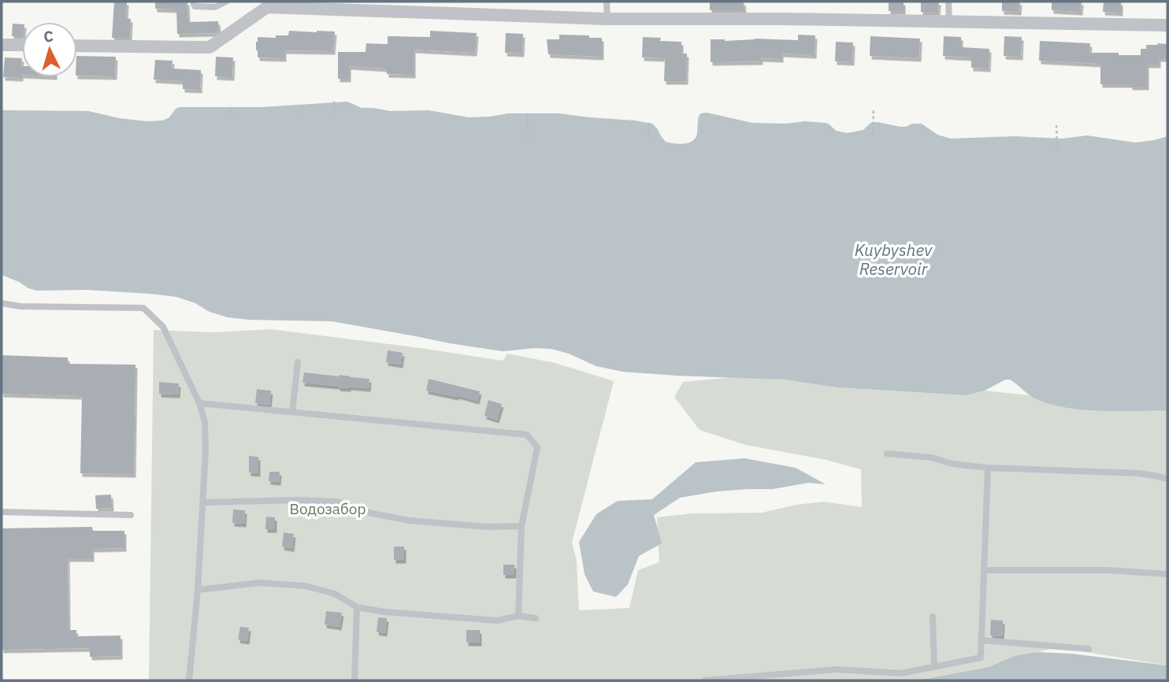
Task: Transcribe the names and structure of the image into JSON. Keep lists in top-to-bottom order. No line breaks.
{"water":["Kuybyshev Reservoir"],"parks":["Водозабор"],"north":"top"}
